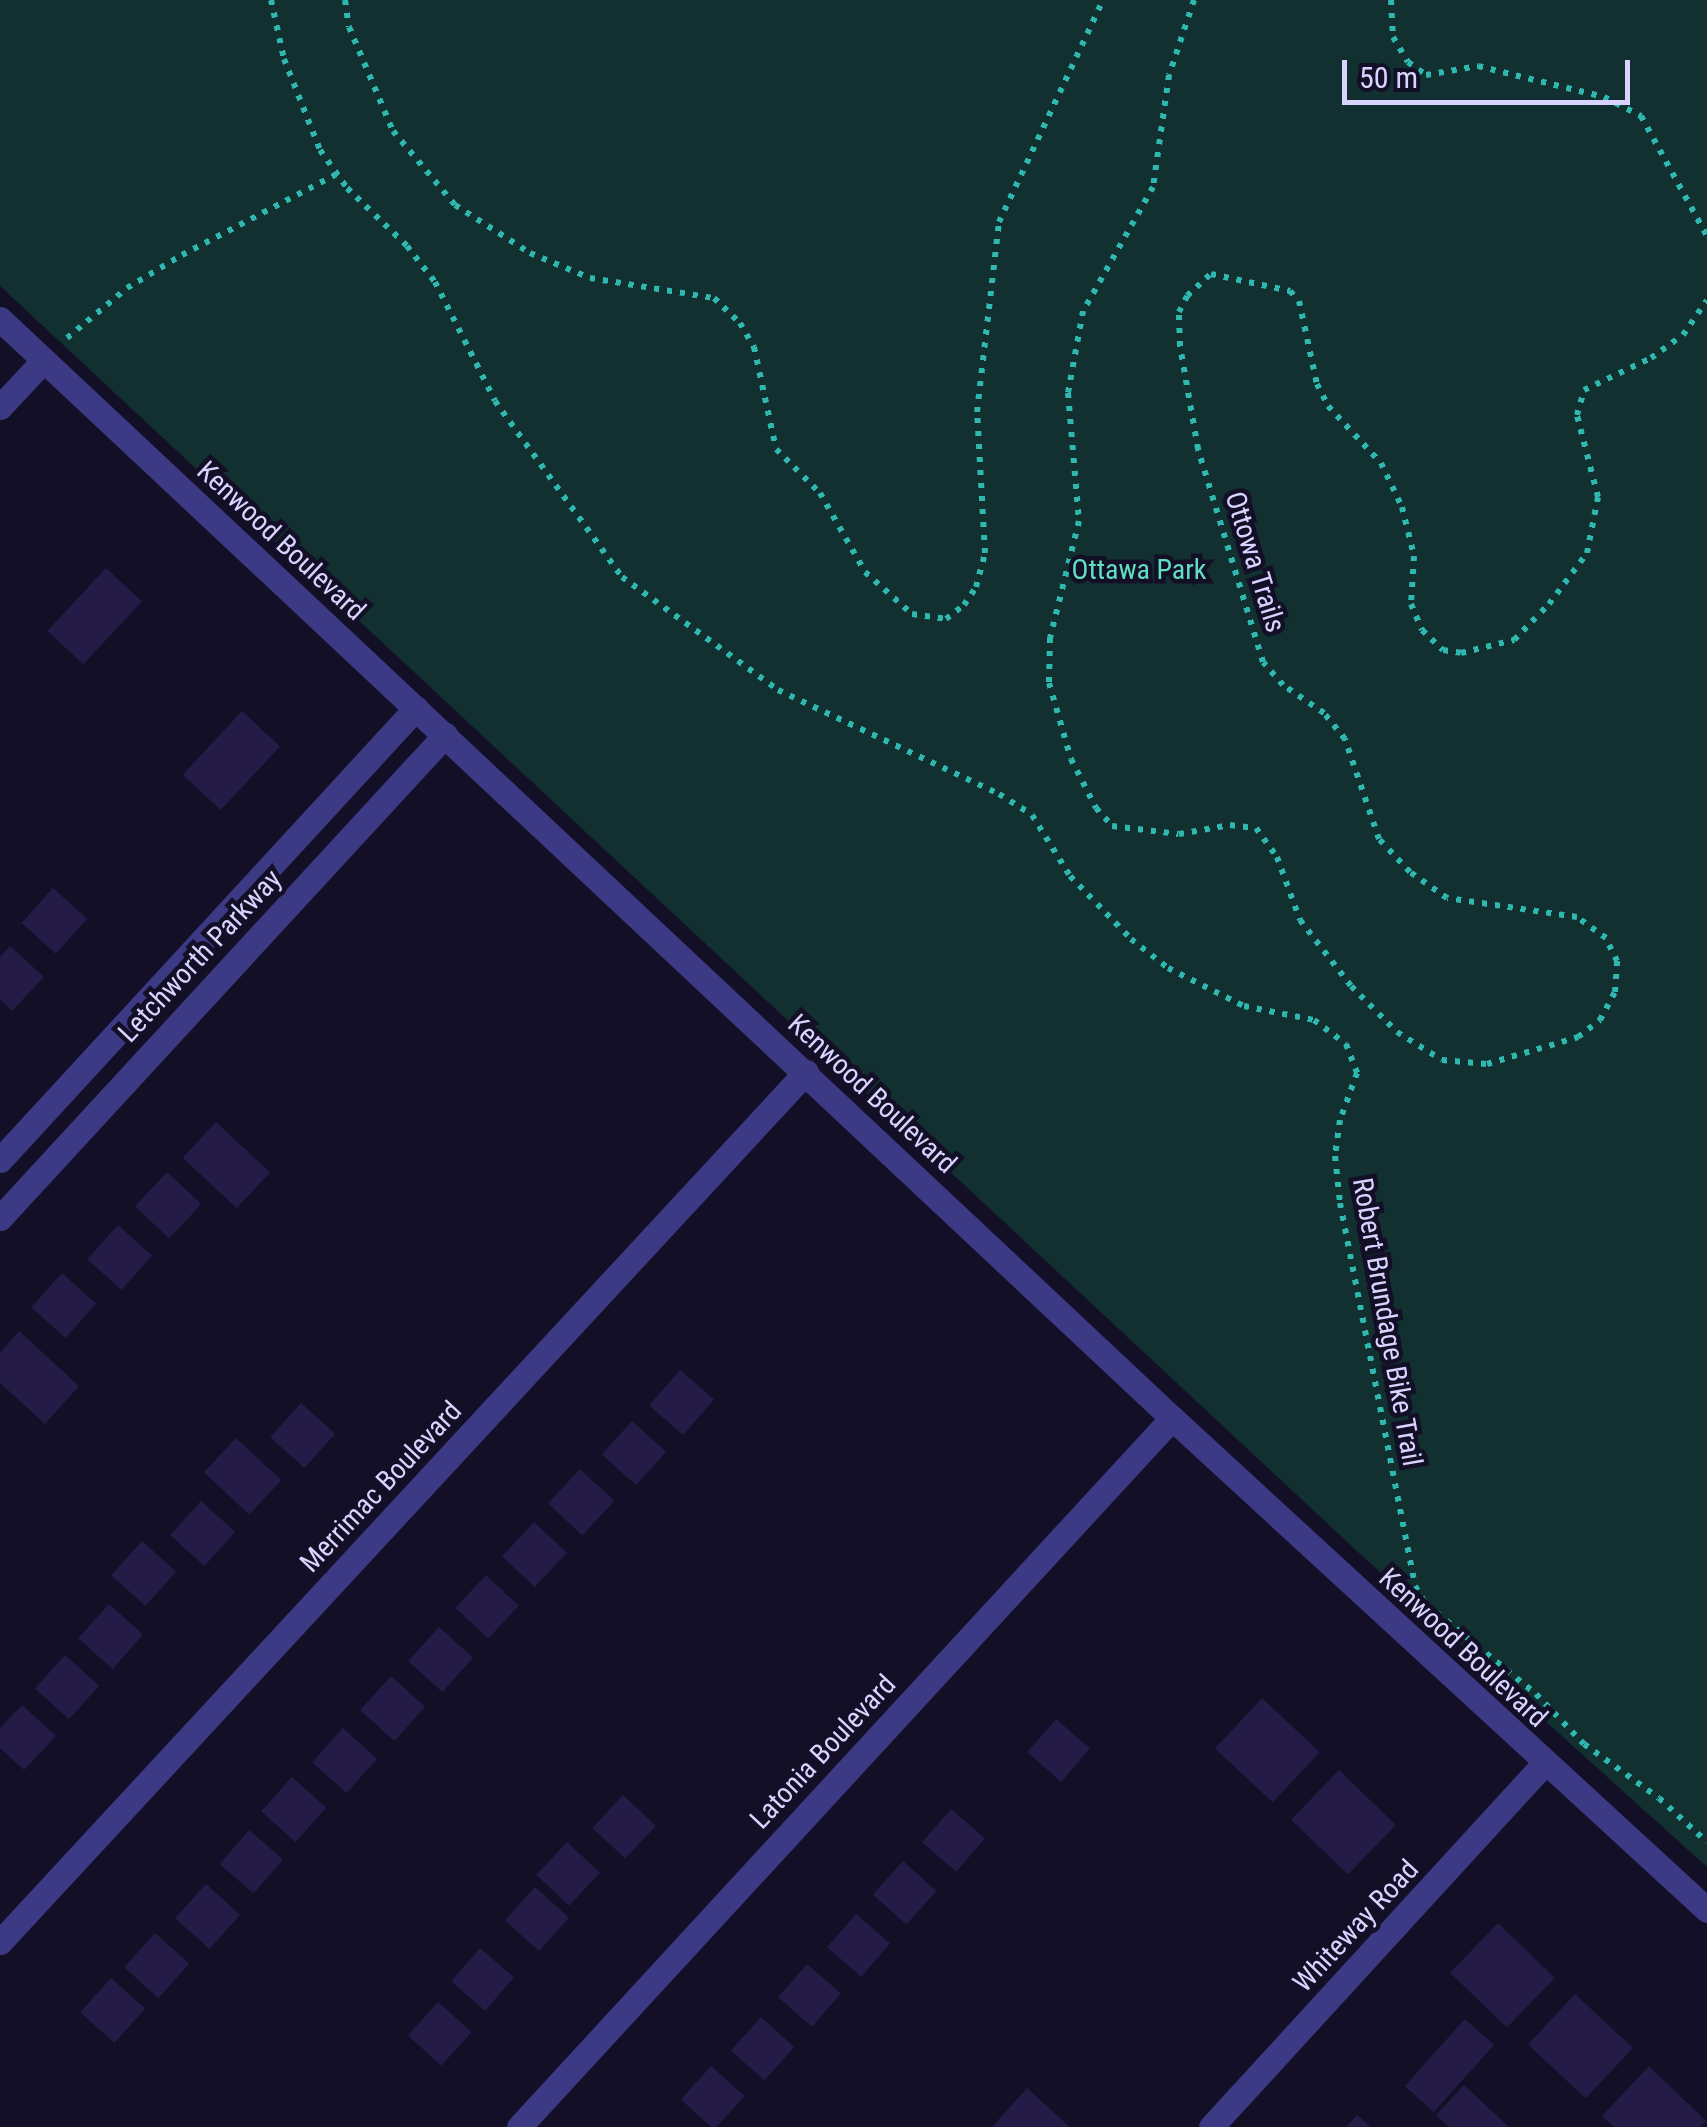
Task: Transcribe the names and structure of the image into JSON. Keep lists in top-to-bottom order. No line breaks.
{"streets":{"street":["Kenwood Boulevard","Letchworth Parkway","Merrimac Boulevard","Latonia Boulevard","Whiteway Road"],"path":["Ottowa Trails","Robert Brundage Bike Trail"]},"crossings":[["Kenwood Boulevard","Letchworth Parkway"],["Kenwood Boulevard","Merrimac Boulevard"],["Kenwood Boulevard","Latonia Boulevard"],["Kenwood Boulevard","Whiteway Road"]],"parks":["Ottawa Park"],"scale_bar":"50 m"}
